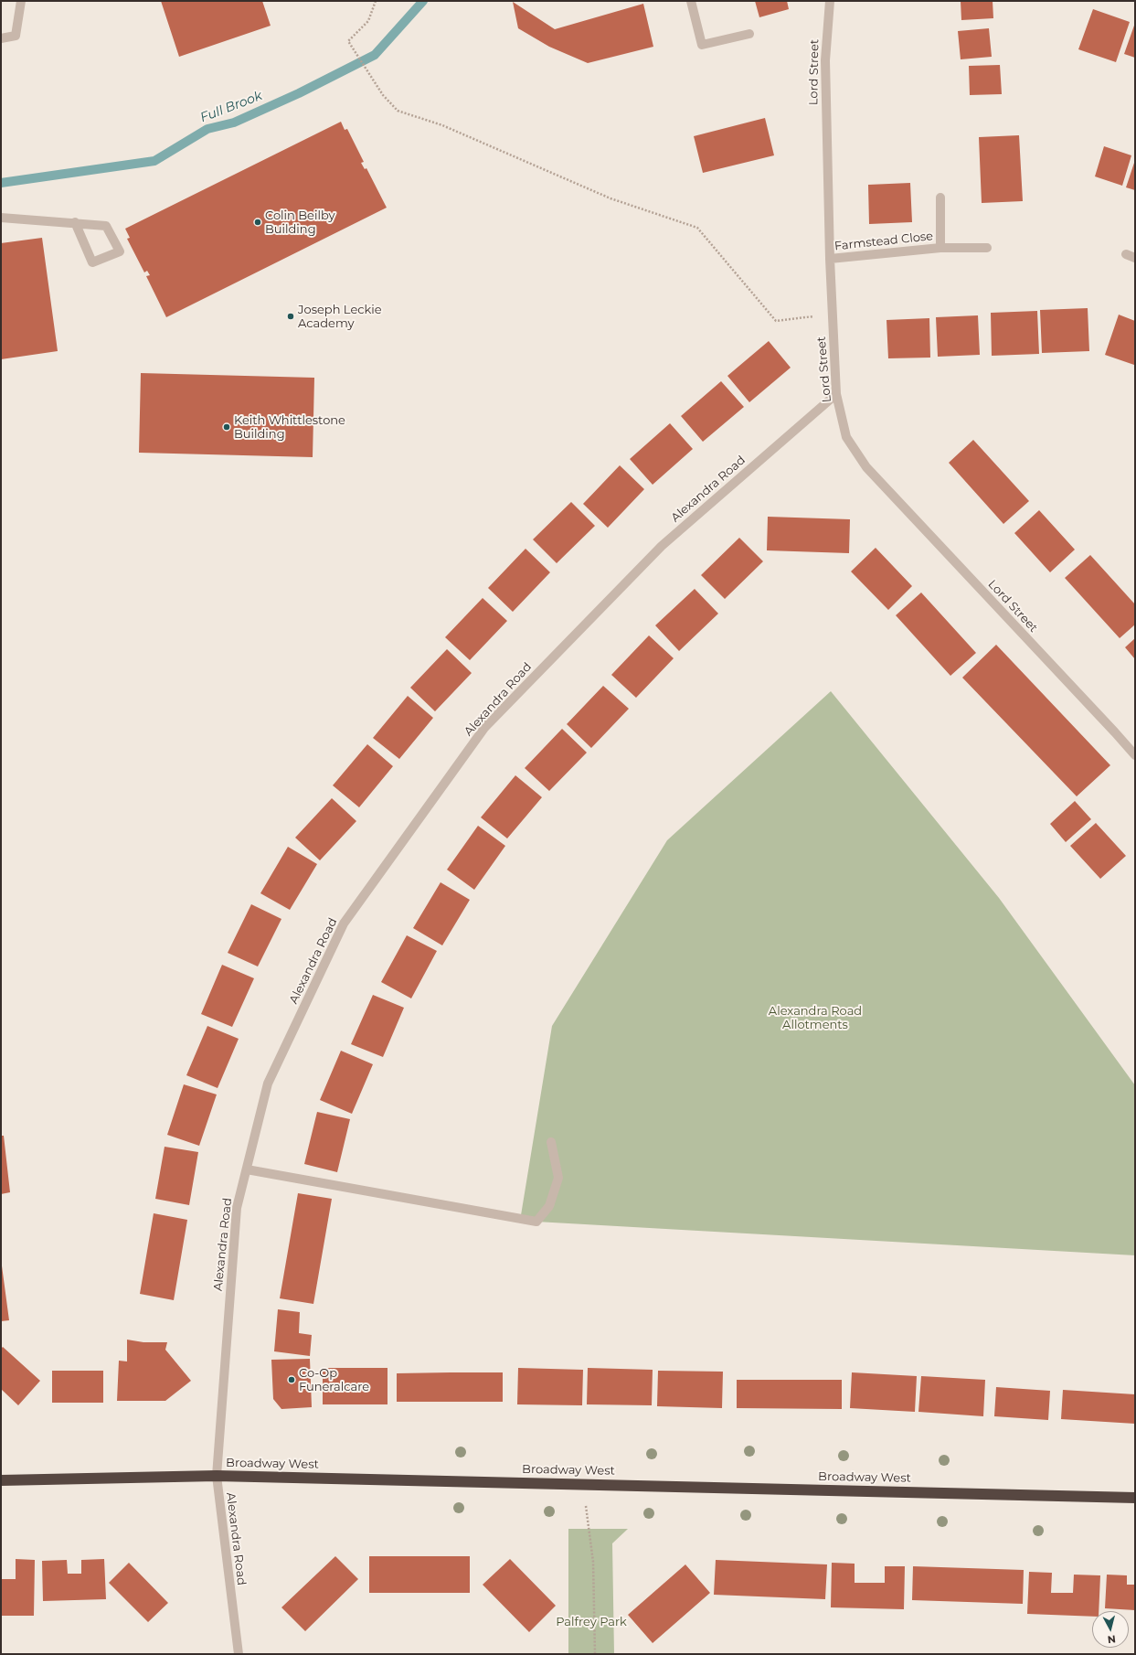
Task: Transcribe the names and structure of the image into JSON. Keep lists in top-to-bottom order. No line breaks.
{"streets":{"highway":["Broadway West"],"street":["Lord Street","Farmstead Close","Alexandra Road"]},"crossings":[["Lord Street","Farmstead Close"],["Lord Street","Alexandra Road"],["Alexandra Road","Broadway West"]],"water":["Full Brook"],"parks":["Alexandra Road Allotments","Palfrey Park"],"places":["Colin Beilby Building","Joseph Leckie Academy","Keith Whittlestone Building","Co-Op Funeralcare"],"north":"bottom"}
